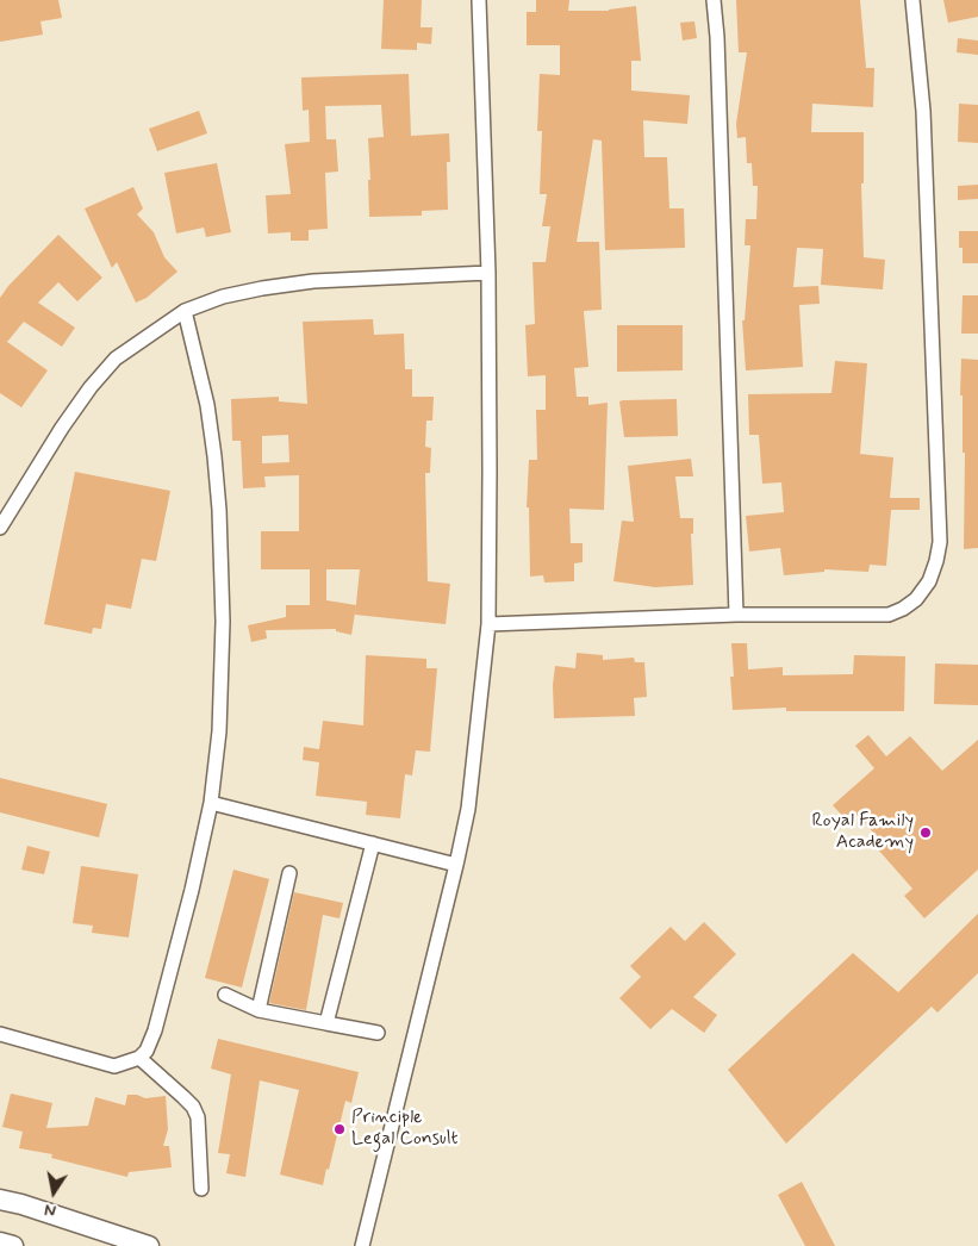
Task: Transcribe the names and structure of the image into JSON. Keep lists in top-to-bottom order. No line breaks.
{"places":["Royal Family Academy","Principle Legal Consult"],"north":"bottom"}
